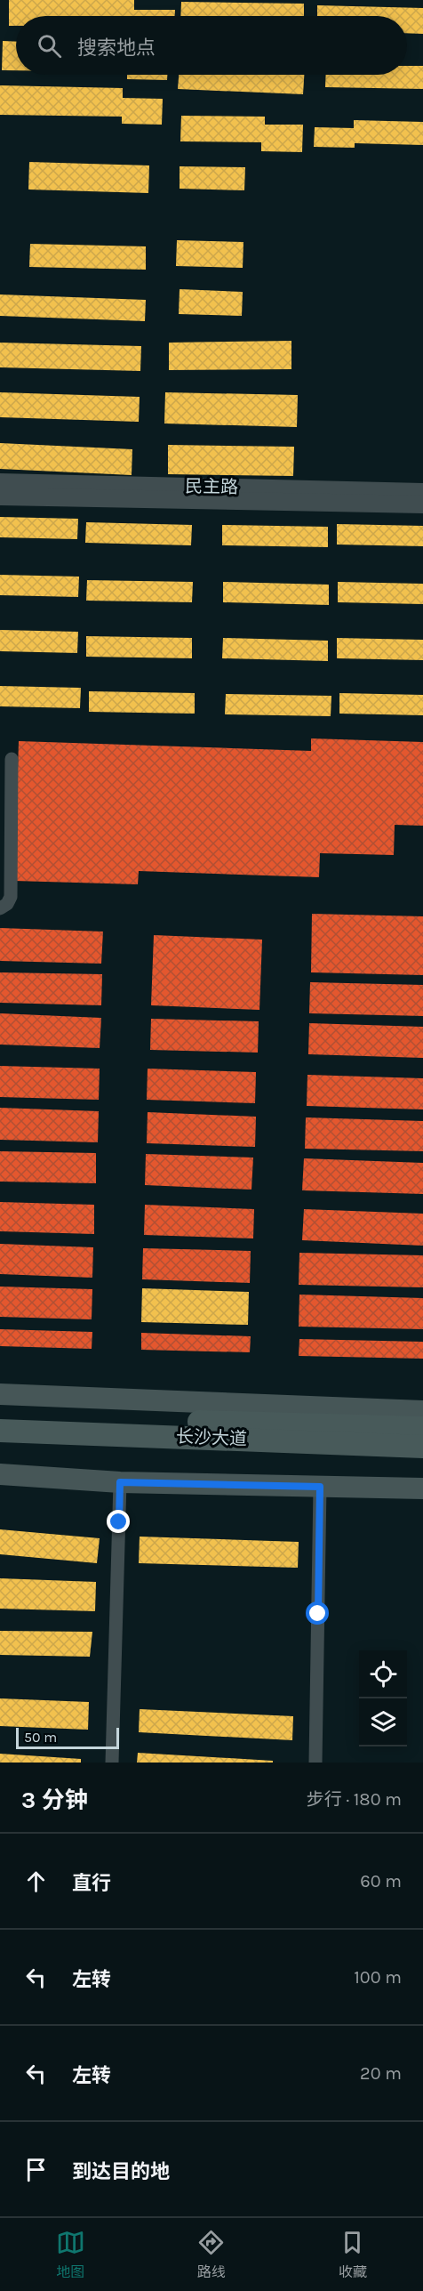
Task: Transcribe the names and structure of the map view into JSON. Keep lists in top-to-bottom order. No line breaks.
{"streets":{"highway":["长沙大道"],"street":["民主路"]},"scale_bar":"50 m","page":{"search":"搜索地点","scale":"50 m","heading":["3 分钟","步行 · 180 m"],"list":[["直行","60 m"],["左转","100 m"],["左转","20 m"],"到达目的地"],"nav":["地图","路线","收藏"]}}
